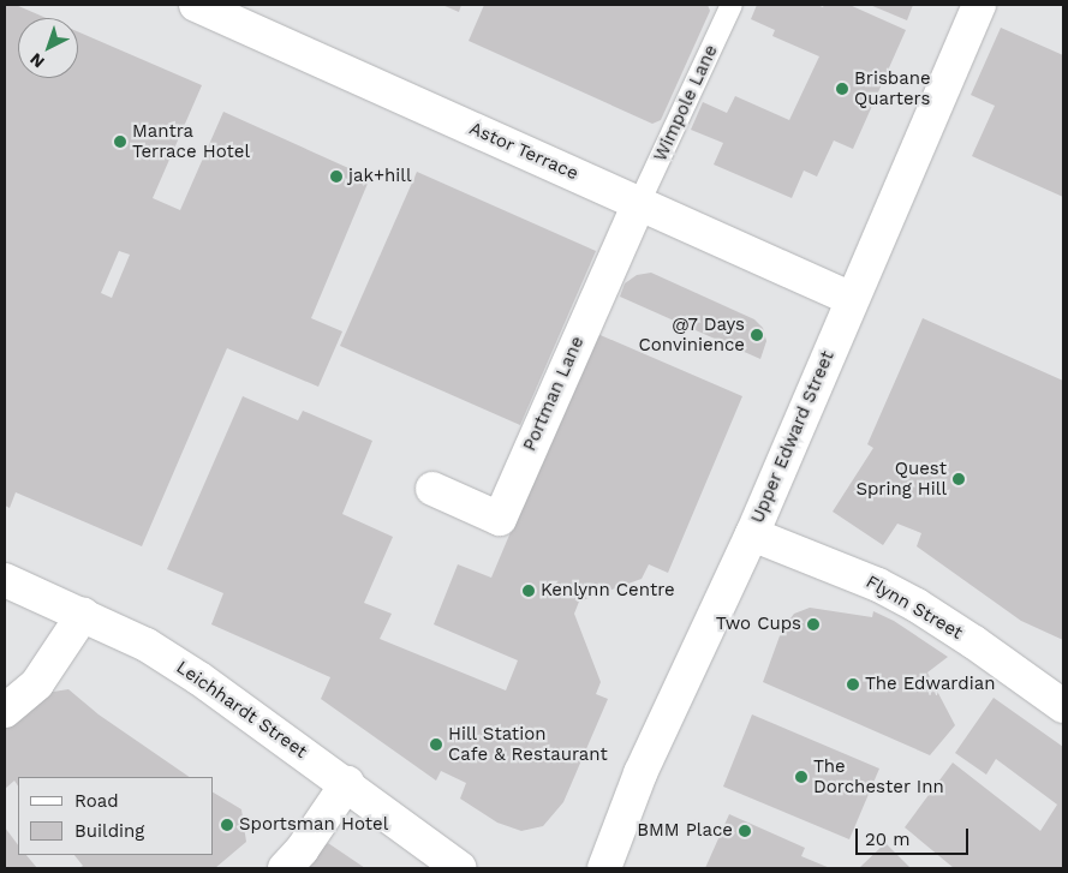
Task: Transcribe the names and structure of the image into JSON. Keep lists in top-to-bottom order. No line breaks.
{"streets":{"street":["Astor Terrace","Portman Lane","Upper Edward Street","Flynn Street","Leichhardt Street"],"lane":["Wimpole Lane"]},"crossings":[["Wimpole Lane","Astor Terrace"],["Wimpole Lane","Portman Lane"],["Astor Terrace","Portman Lane"],["Astor Terrace","Upper Edward Street"],["Upper Edward Street","Flynn Street"]],"places":["Brisbane Quarters","Mantra Terrace Hotel","jak+hill","@7 Days Convinience","Quest Spring Hill","Kenlynn Centre","Two Cups","The Edwardian","Hill Station Cafe & Restaurant","The Dorchester Inn","Sportsman Hotel","BMM Place"],"legend":["Road","Building"],"scale_bar":"20 m","north":"bottom left"}
